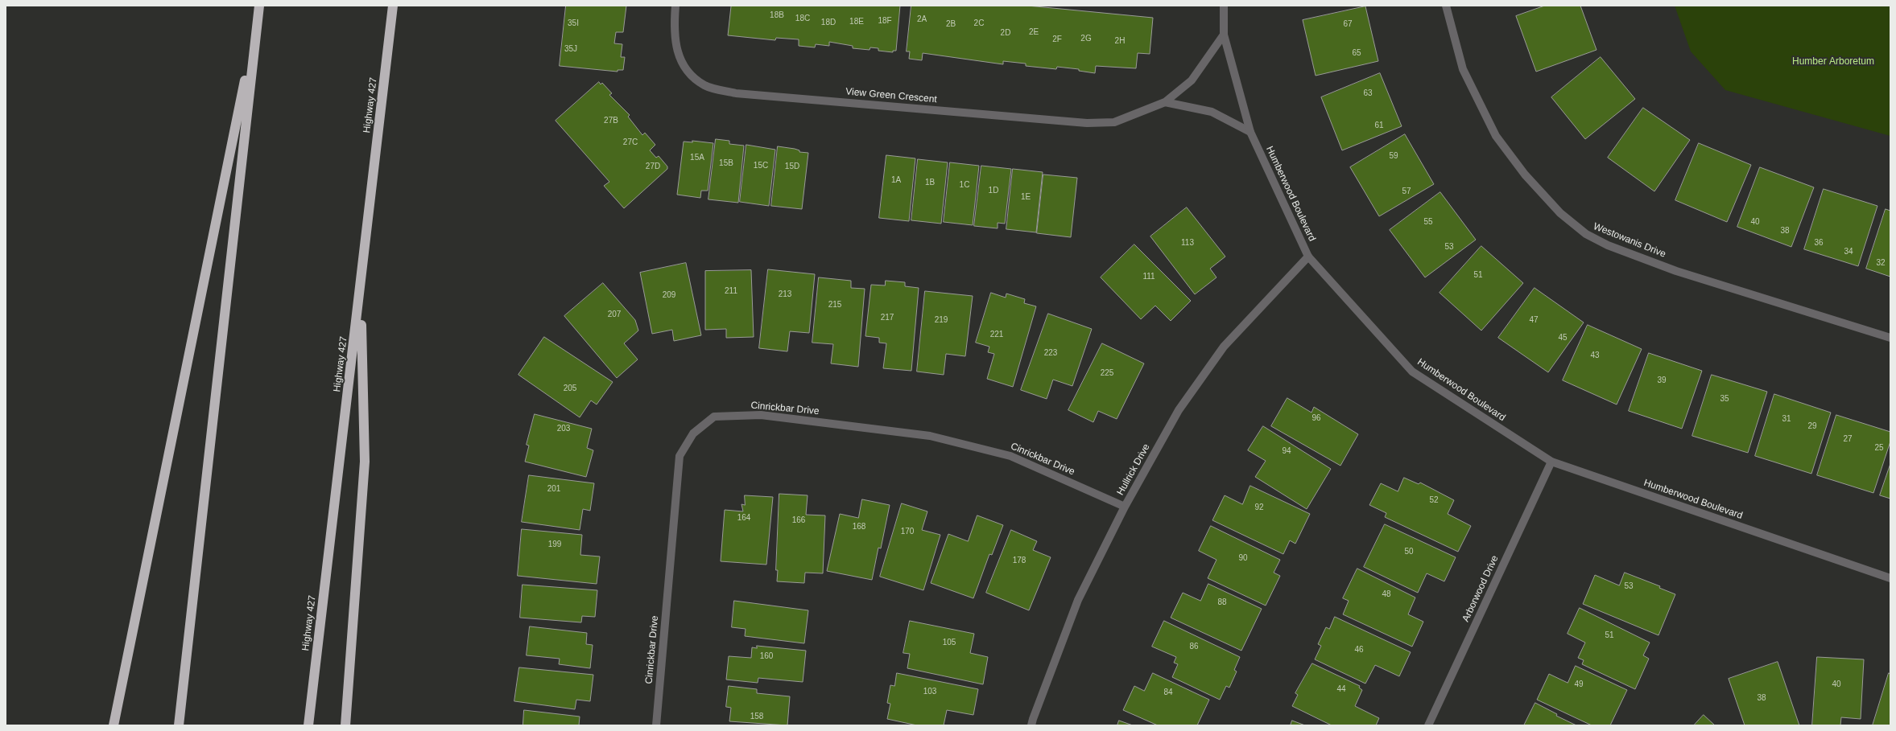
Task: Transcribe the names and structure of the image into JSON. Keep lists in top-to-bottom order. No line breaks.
{"streets":{"highway":["Highway 427"],"street":["View Green Crescent","Humberwood Boulevard","Westowanis Drive","Cinrickbar Drive","Hullrick Drive","Arborwood Drive"]},"crossings":[["View Green Crescent","Humberwood Boulevard"],["Humberwood Boulevard","Hullrick Drive"],["Humberwood Boulevard","Arborwood Drive"],["Cinrickbar Drive","Hullrick Drive"]],"parks":["Humber Arboretum"],"house_numbers":["18B","18C","2A","18F","18E","18D","35I","2C","2B","67","2E","2D","2G","2F","2H","35J","65","63","27B","61","27C","59","15A","15B","15C","27D","15D","1A","1B","1C","1D","57","1E","55","40","38","113","36","53","34","32","51","111","211","213","209","215","207","217","219","47","221","45","223","43","225","39","205","35","96","31","29","203","27","25","94","201","52","92","164","166","168","170","199","50","90","178","53","48","88","51","105","86","46","160","49","40","44","103","84","38","158"]}
